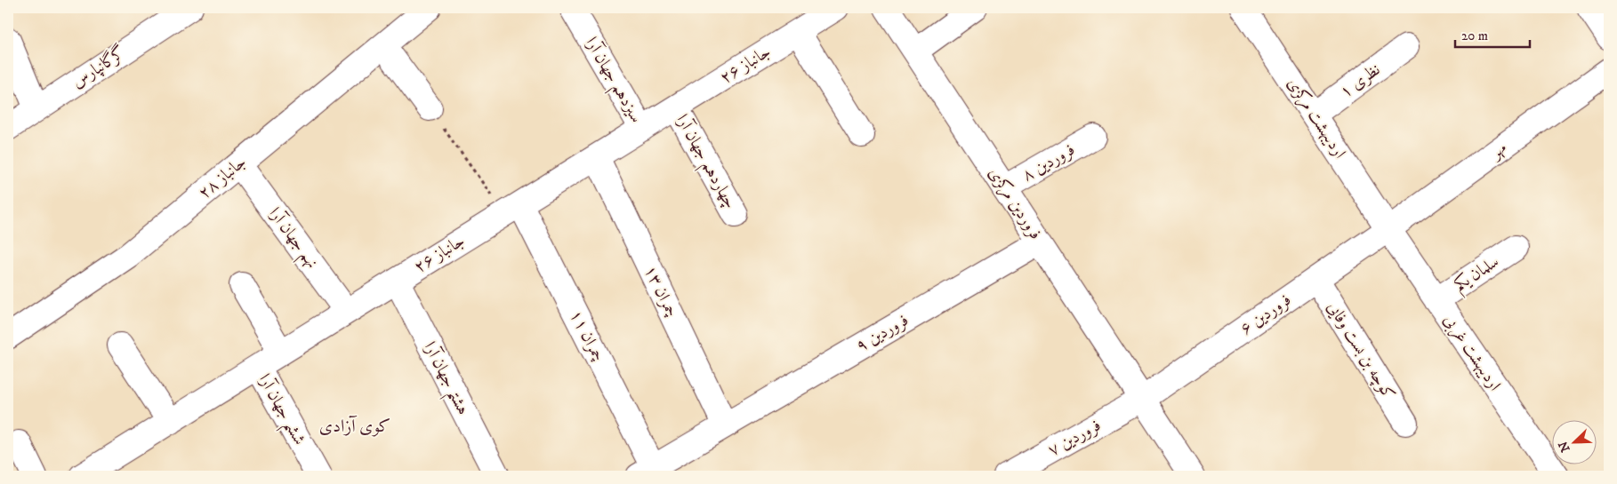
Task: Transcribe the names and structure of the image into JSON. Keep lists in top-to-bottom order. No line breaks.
{"streets":{"street":["جانباز ۲۶","گرگانپارس","سیزدهم جهان آرا","نظری ۱","اردیبهشت مرکزی","مهر","چهاردهم جهان آرا","فروردین ۸","جانباز ۲۸","فروردین مرکزی","نهم جهان آرا","سلمان یکم","۱۳ چمران","فروردین ۶","فروردین ۹","۱۱ چمران","کوچه بن بست وفایی","اردیبهشت غربی","هشتم جهان آرا","ششم جهان آرا","فروردین ۷"]},"crossings":[["جانباز ۲۶","سیزدهم جهان آرا"],["جانباز ۲۶","چهاردهم جهان آرا"],["جانباز ۲۶","نهم جهان آرا"],["جانباز ۲۶","۱۳ چمران"],["جانباز ۲۶","۱۱ چمران"],["جانباز ۲۶","هشتم جهان آرا"],["جانباز ۲۶","ششم جهان آرا"],["نظری ۱","اردیبهشت مرکزی"],["اردیبهشت مرکزی","مهر"],["اردیبهشت مرکزی","فروردین ۶"],["اردیبهشت مرکزی","اردیبهشت غربی"],["مهر","فروردین ۶"],["مهر","اردیبهشت غربی"],["فروردین ۸","فروردین مرکزی"],["جانباز ۲۸","نهم جهان آرا"],["فروردین مرکزی","فروردین ۶"],["فروردین مرکزی","فروردین ۹"],["فروردین مرکزی","فروردین ۷"],["سلمان یکم","اردیبهشت غربی"],["۱۳ چمران","فروردین ۹"],["فروردین ۶","کوچه بن بست وفایی"],["فروردین ۶","اردیبهشت غربی"],["فروردین ۶","فروردین ۷"],["فروردین ۹","۱۱ چمران"]],"districts":["کوی آزادی"],"scale_bar":"20 m","north":"bottom left"}
